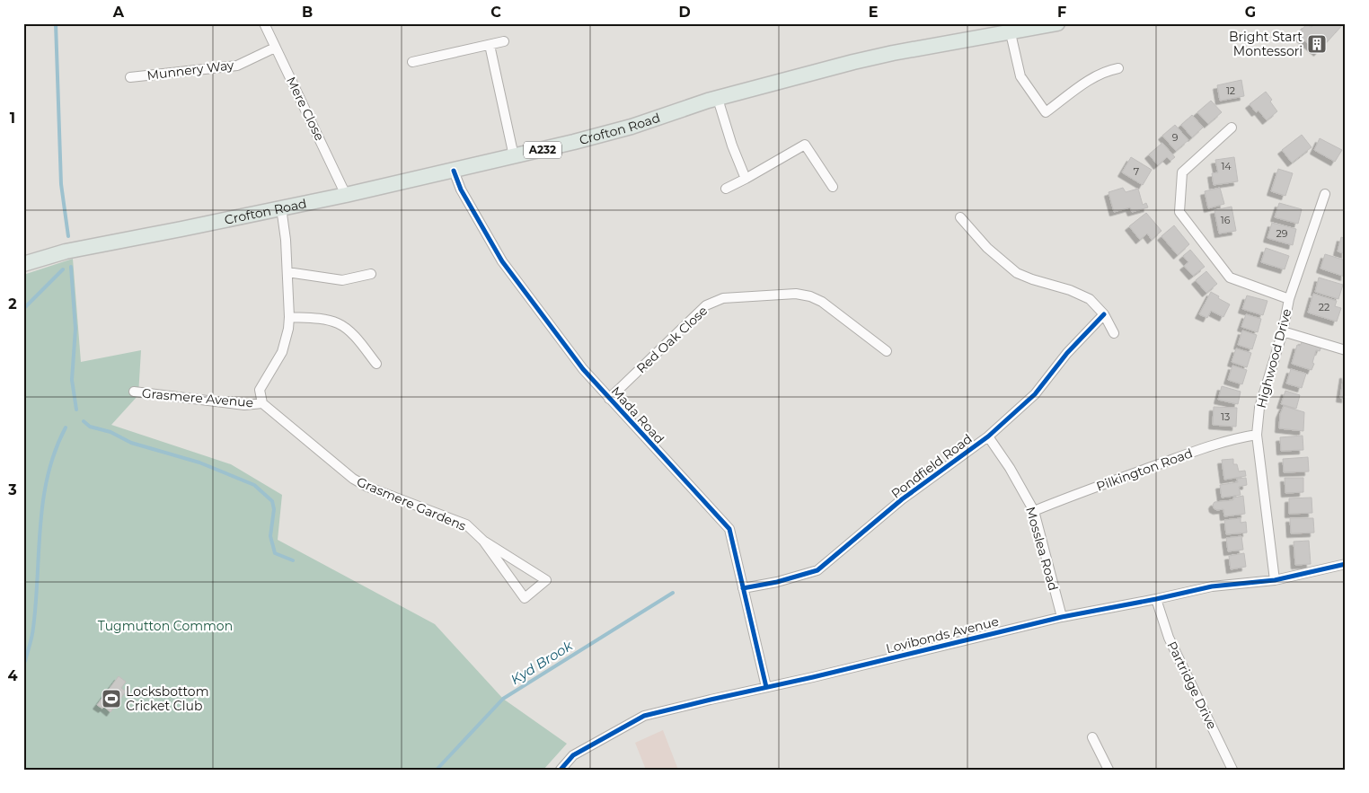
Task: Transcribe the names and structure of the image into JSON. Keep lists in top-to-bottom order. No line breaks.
{"streets":{"main road":["Crofton Road","A232"],"street":["Munnery Way","Mere Close","Red Oak Close","Highwood Drive","Grasmere Avenue","Mada Road","Pondfield Road","Pilkington Road","Grasmere Gardens","Mosslea Road","Lovibonds Avenue","Partridge Drive"]},"crossings":[["Munnery Way","Mere Close"],["Mere Close","Crofton Road"],["Crofton Road","Mada Road"],["Red Oak Close","Mada Road"],["Highwood Drive","Pilkington Road"],["Highwood Drive","Lovibonds Avenue"],["Grasmere Avenue","Grasmere Gardens"],["Mada Road","Pondfield Road"],["Mada Road","Lovibonds Avenue"],["Pondfield Road","Mosslea Road"],["Pilkington Road","Mosslea Road"],["Mosslea Road","Lovibonds Avenue"],["Lovibonds Avenue","Partridge Drive"]],"water":["Kyd Brook"],"parks":["Tugmutton Common"],"places":{"building":["Bright Start Montessori"],"sports":["Locksbottom Cricket Club"]},"house_numbers":["12","9","14","7","16","29","22","13"],"grid":{"columns":["A","B","C","D","E","F","G"],"rows":["1","2","3","4"]}}
